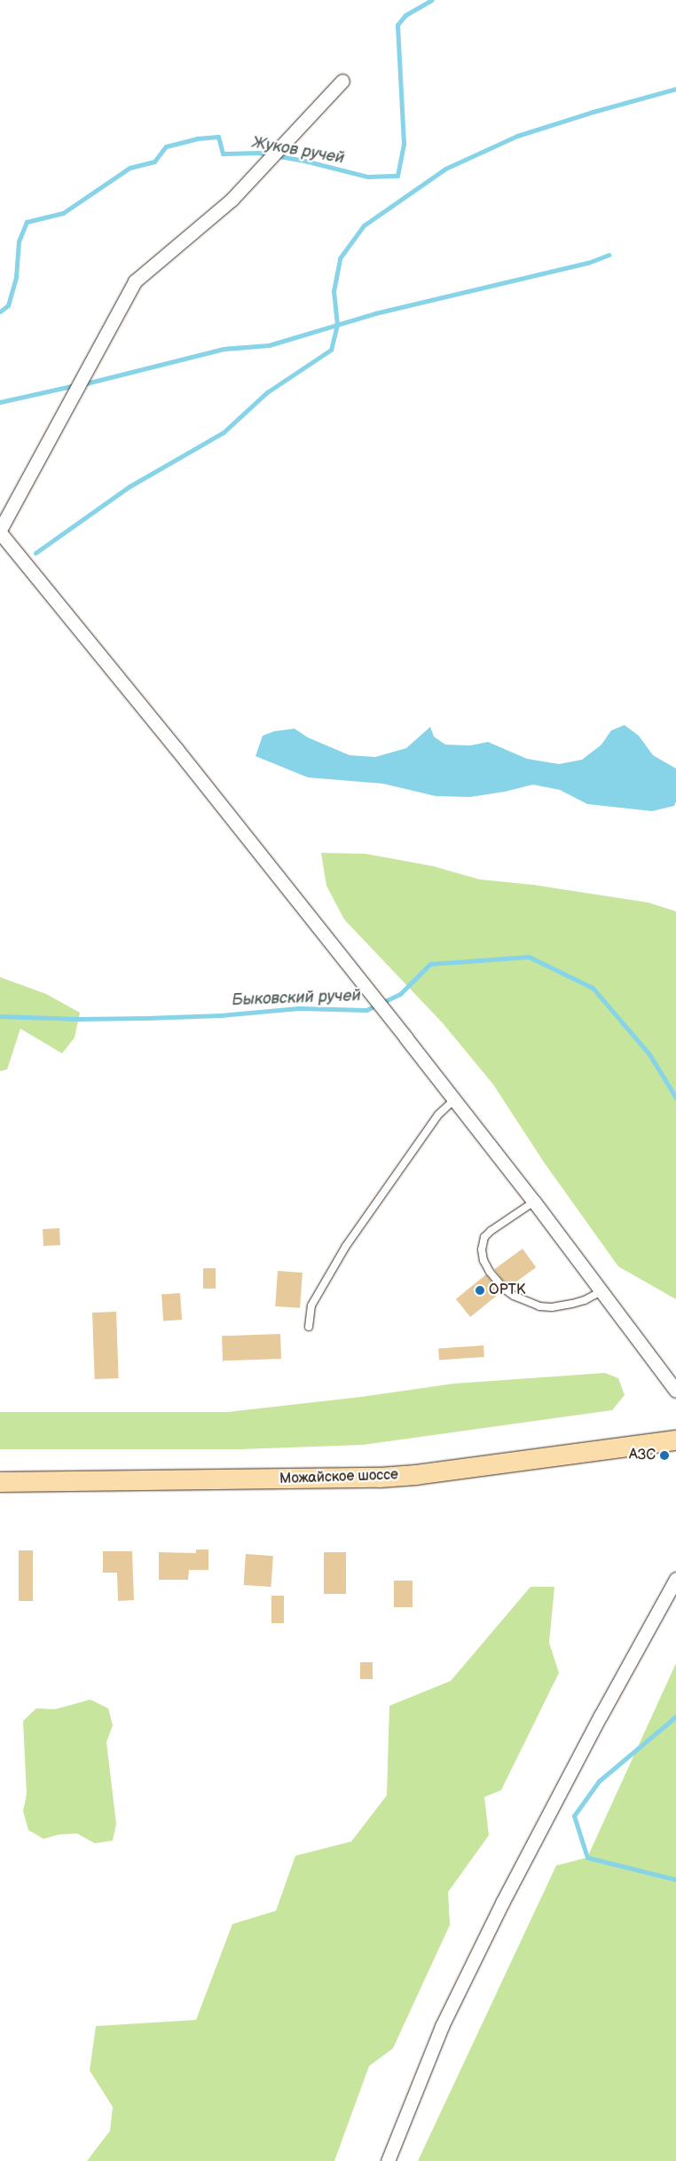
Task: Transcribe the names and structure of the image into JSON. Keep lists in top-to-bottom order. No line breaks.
{"streets":{"main road":["Можайское шоссе"]},"water":["Жуков ручей","Быковский ручей"],"places":["ОРТК","АЗС"]}
